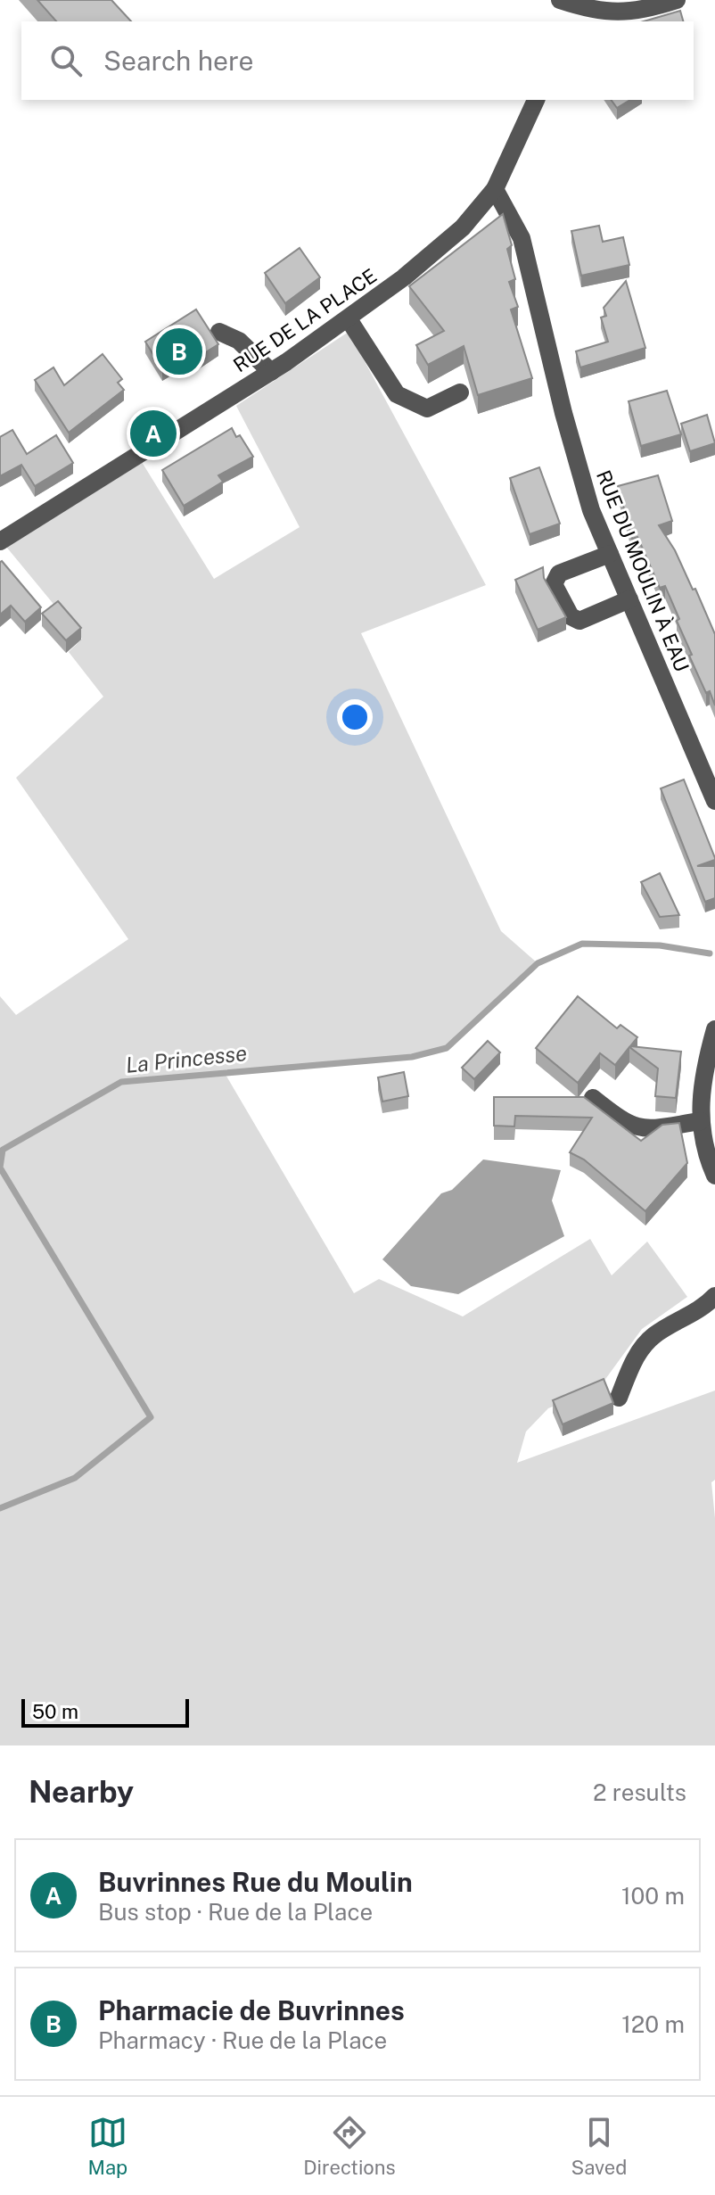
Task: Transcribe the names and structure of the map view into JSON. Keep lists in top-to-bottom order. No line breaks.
{"streets":{"street":["RUE DE LA PLACE","RUE DU MOULIN À EAU"]},"crossings":[["RUE DE LA PLACE","RUE DU MOULIN À EAU"]],"water":["La Princesse"],"scale_bar":"50 m","page":{"search":"Search here","pins":["B","A"],"scale":"50 m","heading":["Nearby","2 results"],"list":[{"mark":"A","name":"Buvrinnes Rue du Moulin","note":"Bus stop · Rue de la Place","value":"100 m"},{"mark":"B","name":"Pharmacie de Buvrinnes","note":"Pharmacy · Rue de la Place","value":"120 m"}],"nav":["Map","Directions","Saved"]}}
